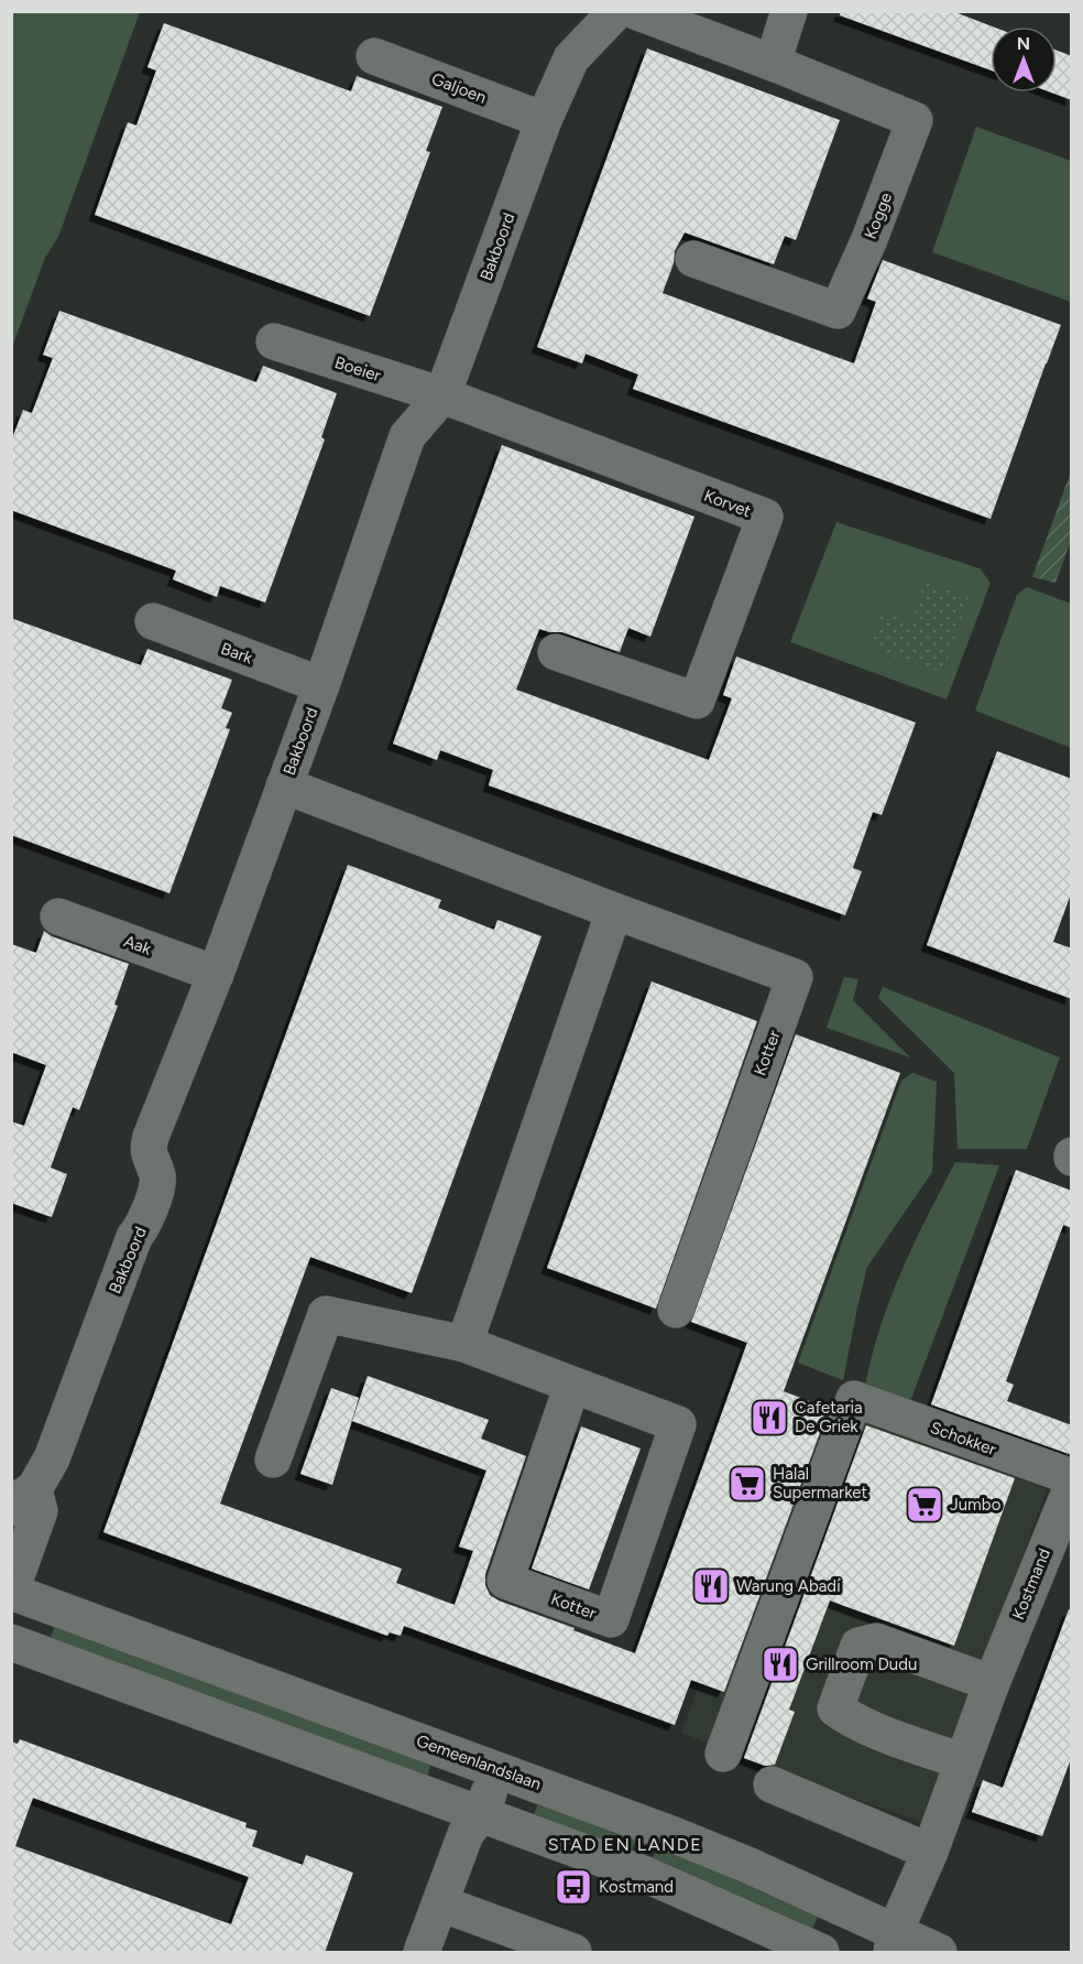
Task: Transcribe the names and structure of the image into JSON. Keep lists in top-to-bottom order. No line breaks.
{"streets":{"street":["Galjoen","Kogge","Bakboord","Boeier","Korvet","Bark","Aak","Kotter","Schokker","Kostmand","Gemeenlandslaan"]},"crossings":[["Galjoen","Bakboord"],["Bakboord","Boeier"],["Bakboord","Korvet"],["Bakboord","Bark"],["Bakboord","Aak"],["Bakboord","Kotter"],["Bakboord","Gemeenlandslaan"],["Boeier","Korvet"],["Kostmand","Gemeenlandslaan"]],"districts":["STAD EN LANDE"],"places":{"restaurant":["Cafetaria De Griek","Warung Abadi","Grillroom Dudu"],"supermarket":["Halal Supermarket","Jumbo"],"bus stop":["Kostmand"]},"north":"top"}
